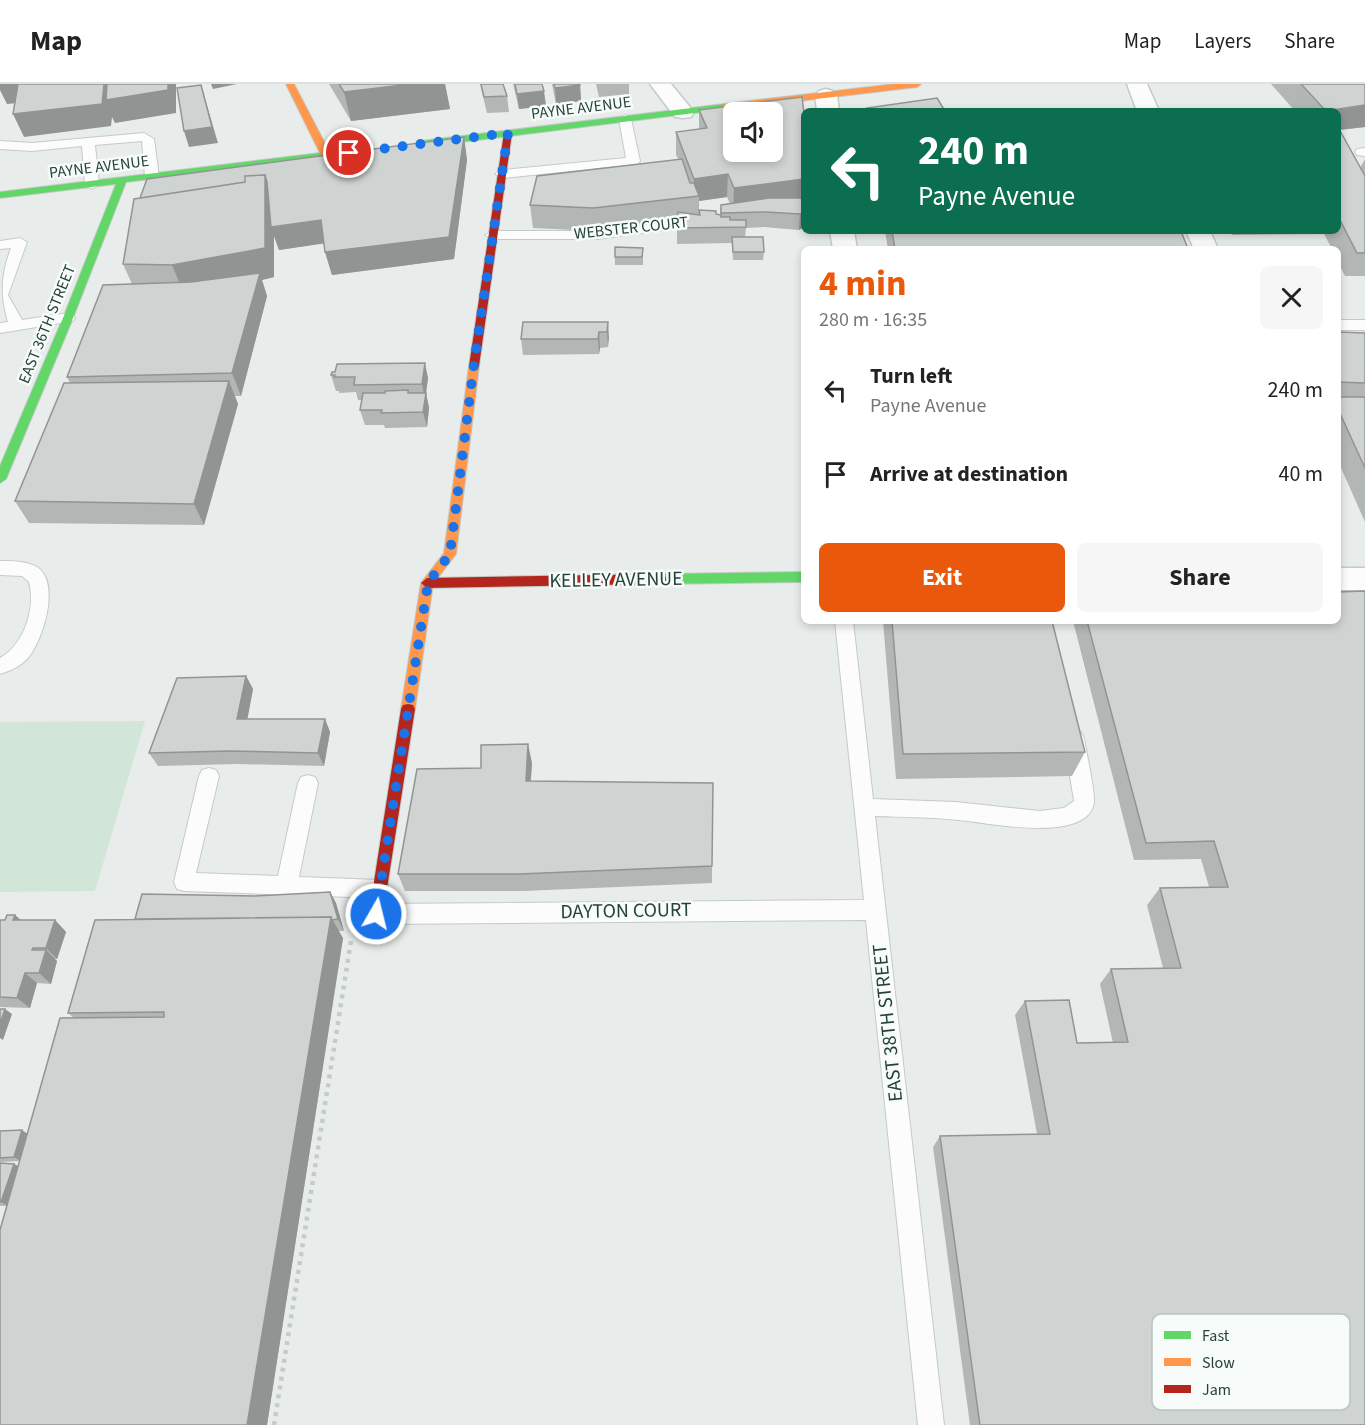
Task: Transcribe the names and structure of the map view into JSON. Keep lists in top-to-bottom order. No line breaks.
{"streets":{"street":["PAYNE AVENUE","EAST 36TH STREET","KELLEY AVENUE"],"lane":["WEBSTER COURT","DAYTON COURT","EAST 38TH STREET"]},"crossings":[["PAYNE AVENUE","EAST 36TH STREET"],["DAYTON COURT","EAST 38TH STREET"]],"legend":["Fast","Slow","Jam"],"page":{"header":"Map","nav":["Map","Layers","Share"],"turn":["240 m","Payne Avenue"],"heading":["4 min","280 m · 16:35"],"list":[{"name":"Turn left","note":"Payne Avenue","value":"240 m"},{"name":"Arrive at destination","value":"40 m"}],"buttons":["Exit","Share"]}}
